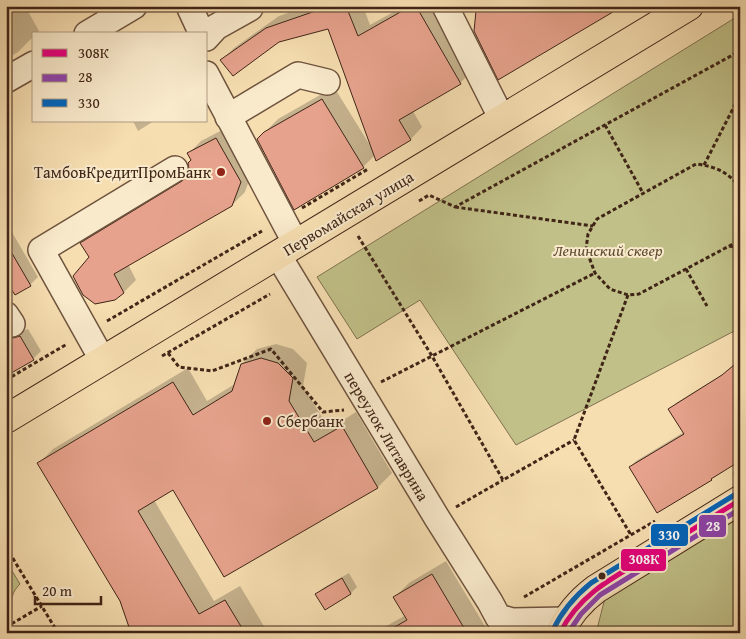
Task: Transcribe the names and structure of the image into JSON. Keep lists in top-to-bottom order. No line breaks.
{"streets":{"main road":["Первомайская улица"],"street":["переулок Литаврина"]},"crossings":[["Первомайская улица","переулок Литаврина"]],"parks":["Ленинский сквер"],"places":["ТамбовКредитПромБанк","Сбербанк"],"lines":["transit line 330","transit line 308К","transit line 28"],"legend":["308К","28","330"],"scale_bar":"20 m"}
